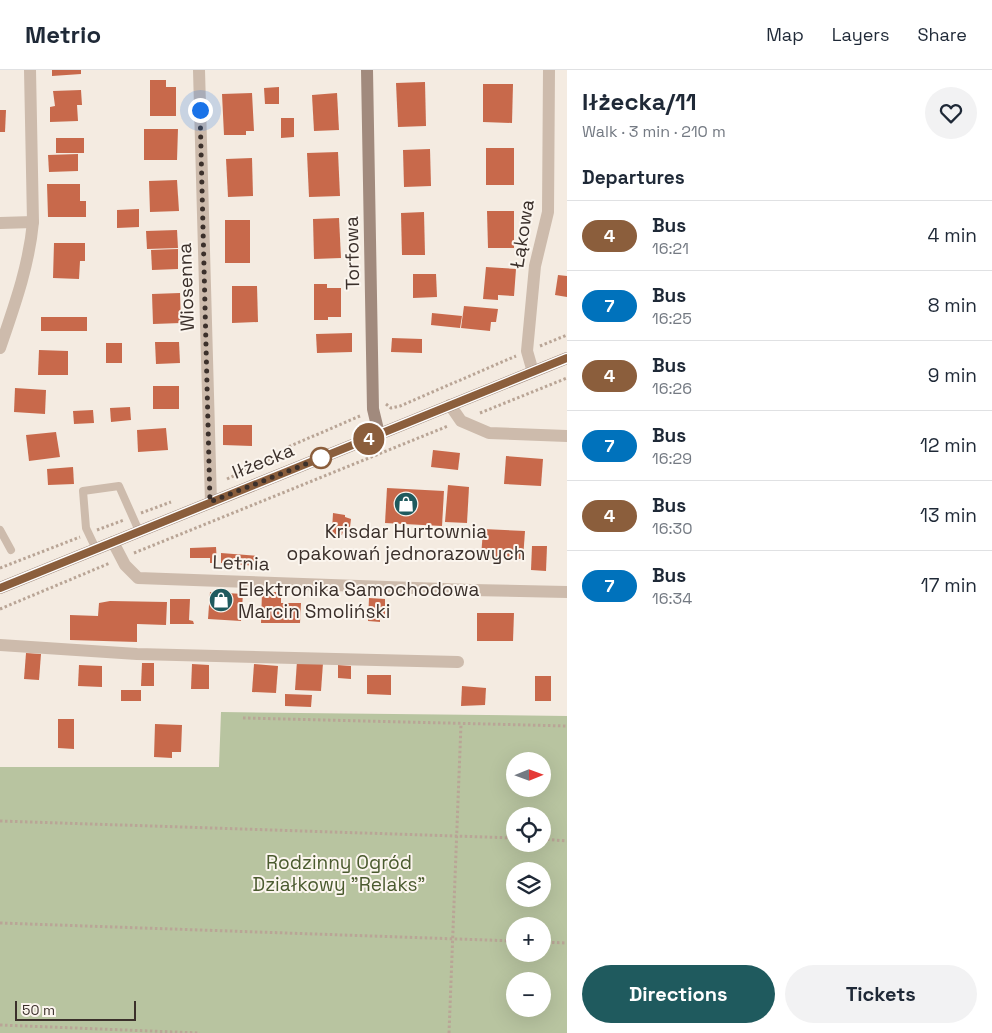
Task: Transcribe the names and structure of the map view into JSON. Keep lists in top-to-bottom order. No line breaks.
{"streets":{"street":["Łąkowa","Torfowa","Wiosenna","Iłżecka","Letnia"]},"crossings":[["Łąkowa","Iłżecka"],["Torfowa","Iłżecka"],["Wiosenna","Iłżecka"],["Iłżecka","Letnia"]],"parks":["Rodzinny Ogród Działkowy \"Relaks\""],"places":{"shop":["Krisdar Hurtownia opakowań jednorazowych","Elektronika Samochodowa Marcin Smoliński"]},"lines":["bus line 4"],"scale_bar":"50 m","north":"right","page":{"header":"Metrio","nav":["Map","Layers","Share"],"on_map":"4","heading":[["Iłżecka/11","Walk · 3 min · 210 m"],"Departures"],"list":[{"mark":"4","name":"Bus","note":"16:21","value":"4 min"},{"mark":"7","name":"Bus","note":"16:25","value":"8 min"},{"mark":"4","name":"Bus","note":"16:26","value":"9 min"},{"mark":"7","name":"Bus","note":"16:29","value":"12 min"},{"mark":"4","name":"Bus","note":"16:30","value":"13 min"},{"mark":"7","name":"Bus","note":"16:34","value":"17 min"}],"map_buttons":["+","−"],"buttons":["Directions","Tickets"],"scale":"50 m"}}
